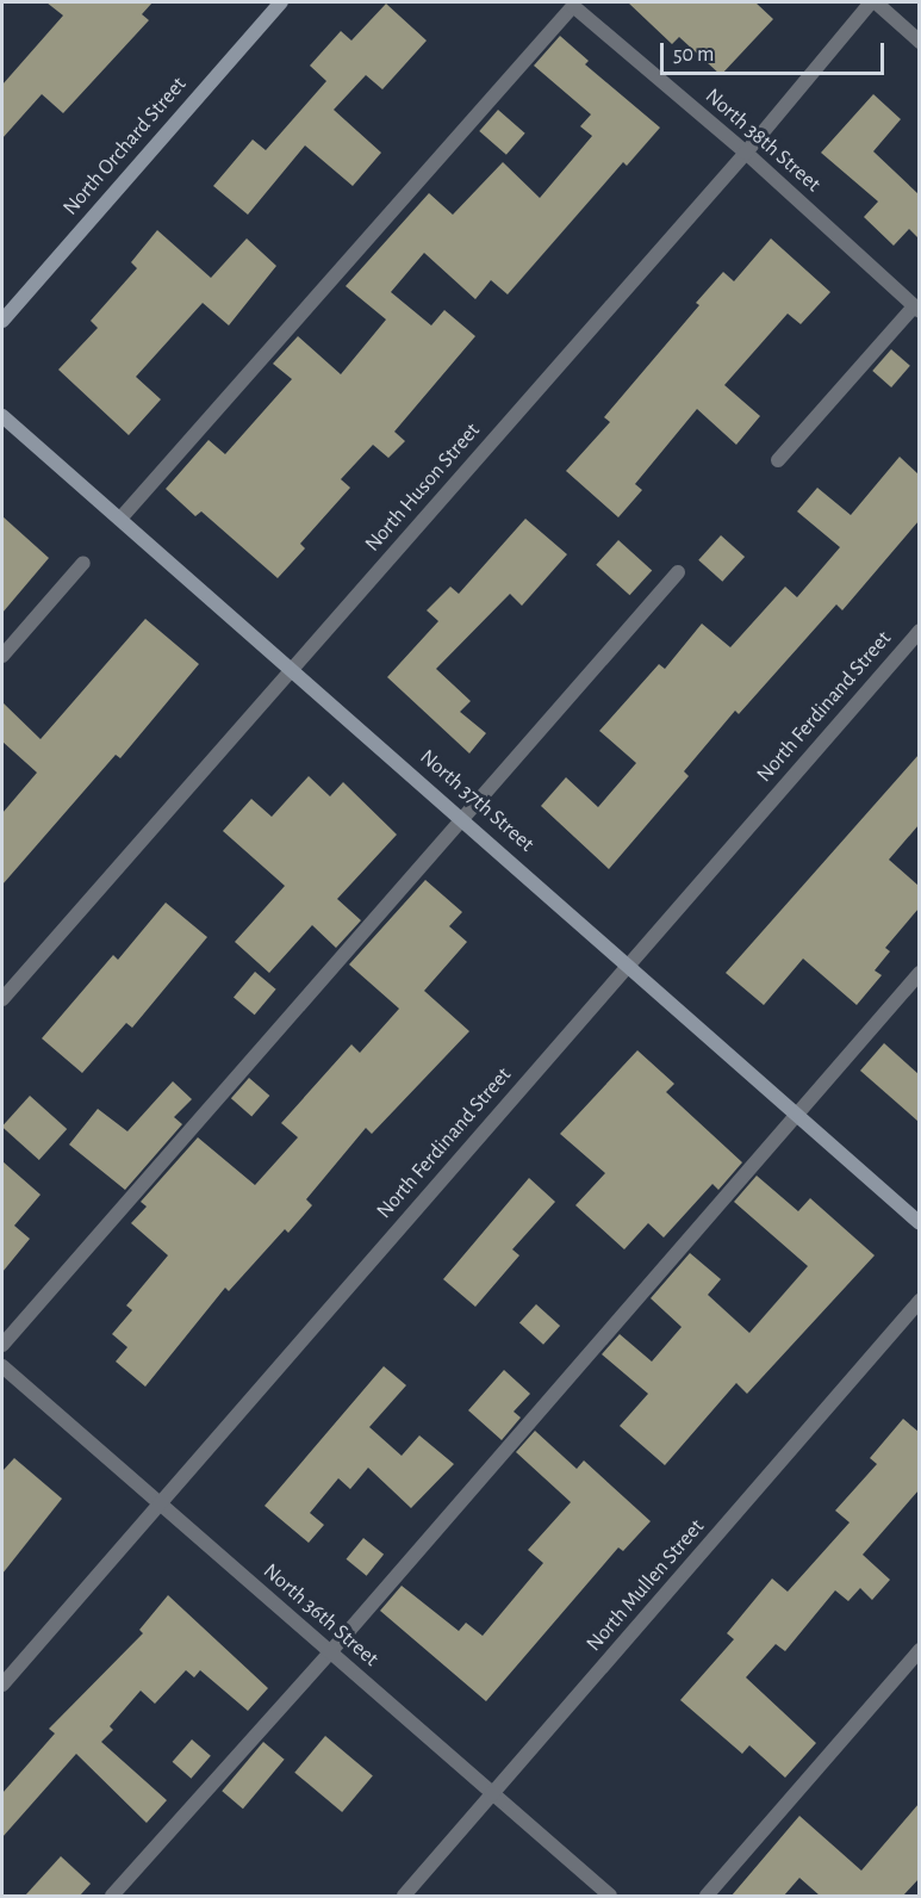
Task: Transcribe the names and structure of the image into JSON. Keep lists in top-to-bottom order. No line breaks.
{"streets":{"street":["North 38th Street","North Orchard Street","North Huson Street","North Ferdinand Street","North 37th Street","North Mullen Street","North 36th Street"]},"crossings":[["North 38th Street","North Huson Street"],["North 38th Street","North 37th Street"],["North Huson Street","North 37th Street"],["North Ferdinand Street","North 37th Street"],["North Ferdinand Street","North 36th Street"],["North Mullen Street","North 36th Street"]],"scale_bar":"50 m"}
